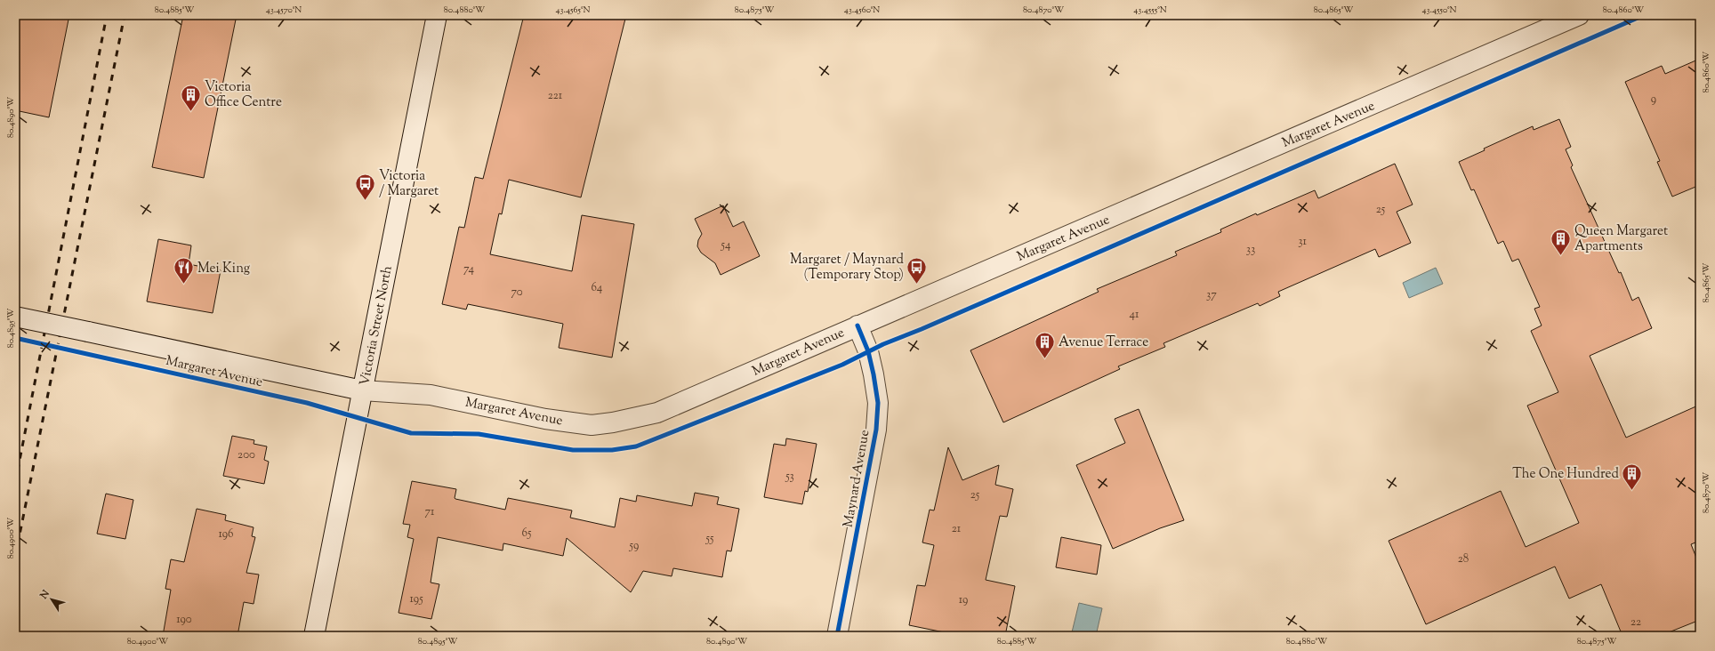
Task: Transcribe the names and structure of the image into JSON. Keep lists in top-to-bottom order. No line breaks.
{"streets":{"street":["Margaret Avenue","Victoria Street North","Maynard Avenue"]},"crossings":[["Margaret Avenue","Victoria Street North"],["Margaret Avenue","Maynard Avenue"]],"places":{"building":["Victoria Office Centre","Queen Margaret Apartments","Avenue Terrace","The One Hundred"],"bus stop":["Victoria / Margaret","Margaret / Maynard (Temporary Stop)"],"restaurant":["Mei King"]},"house_numbers":["221","9","25","31","54","33","74","64","70","37","41","200","53","25","71","21","65","196","55","59","28","195","19","190","22"],"north":"top left","coordinates":["80.4885°W","43.4570°N","80.4880°W","43.4565°N","80.4875°W","43.4560°N","80.4870°W","43.4555°N","80.4865°W","43.4550°N","80.4860°W","80.4890°W","80.4895°W","80.4900°W"]}
